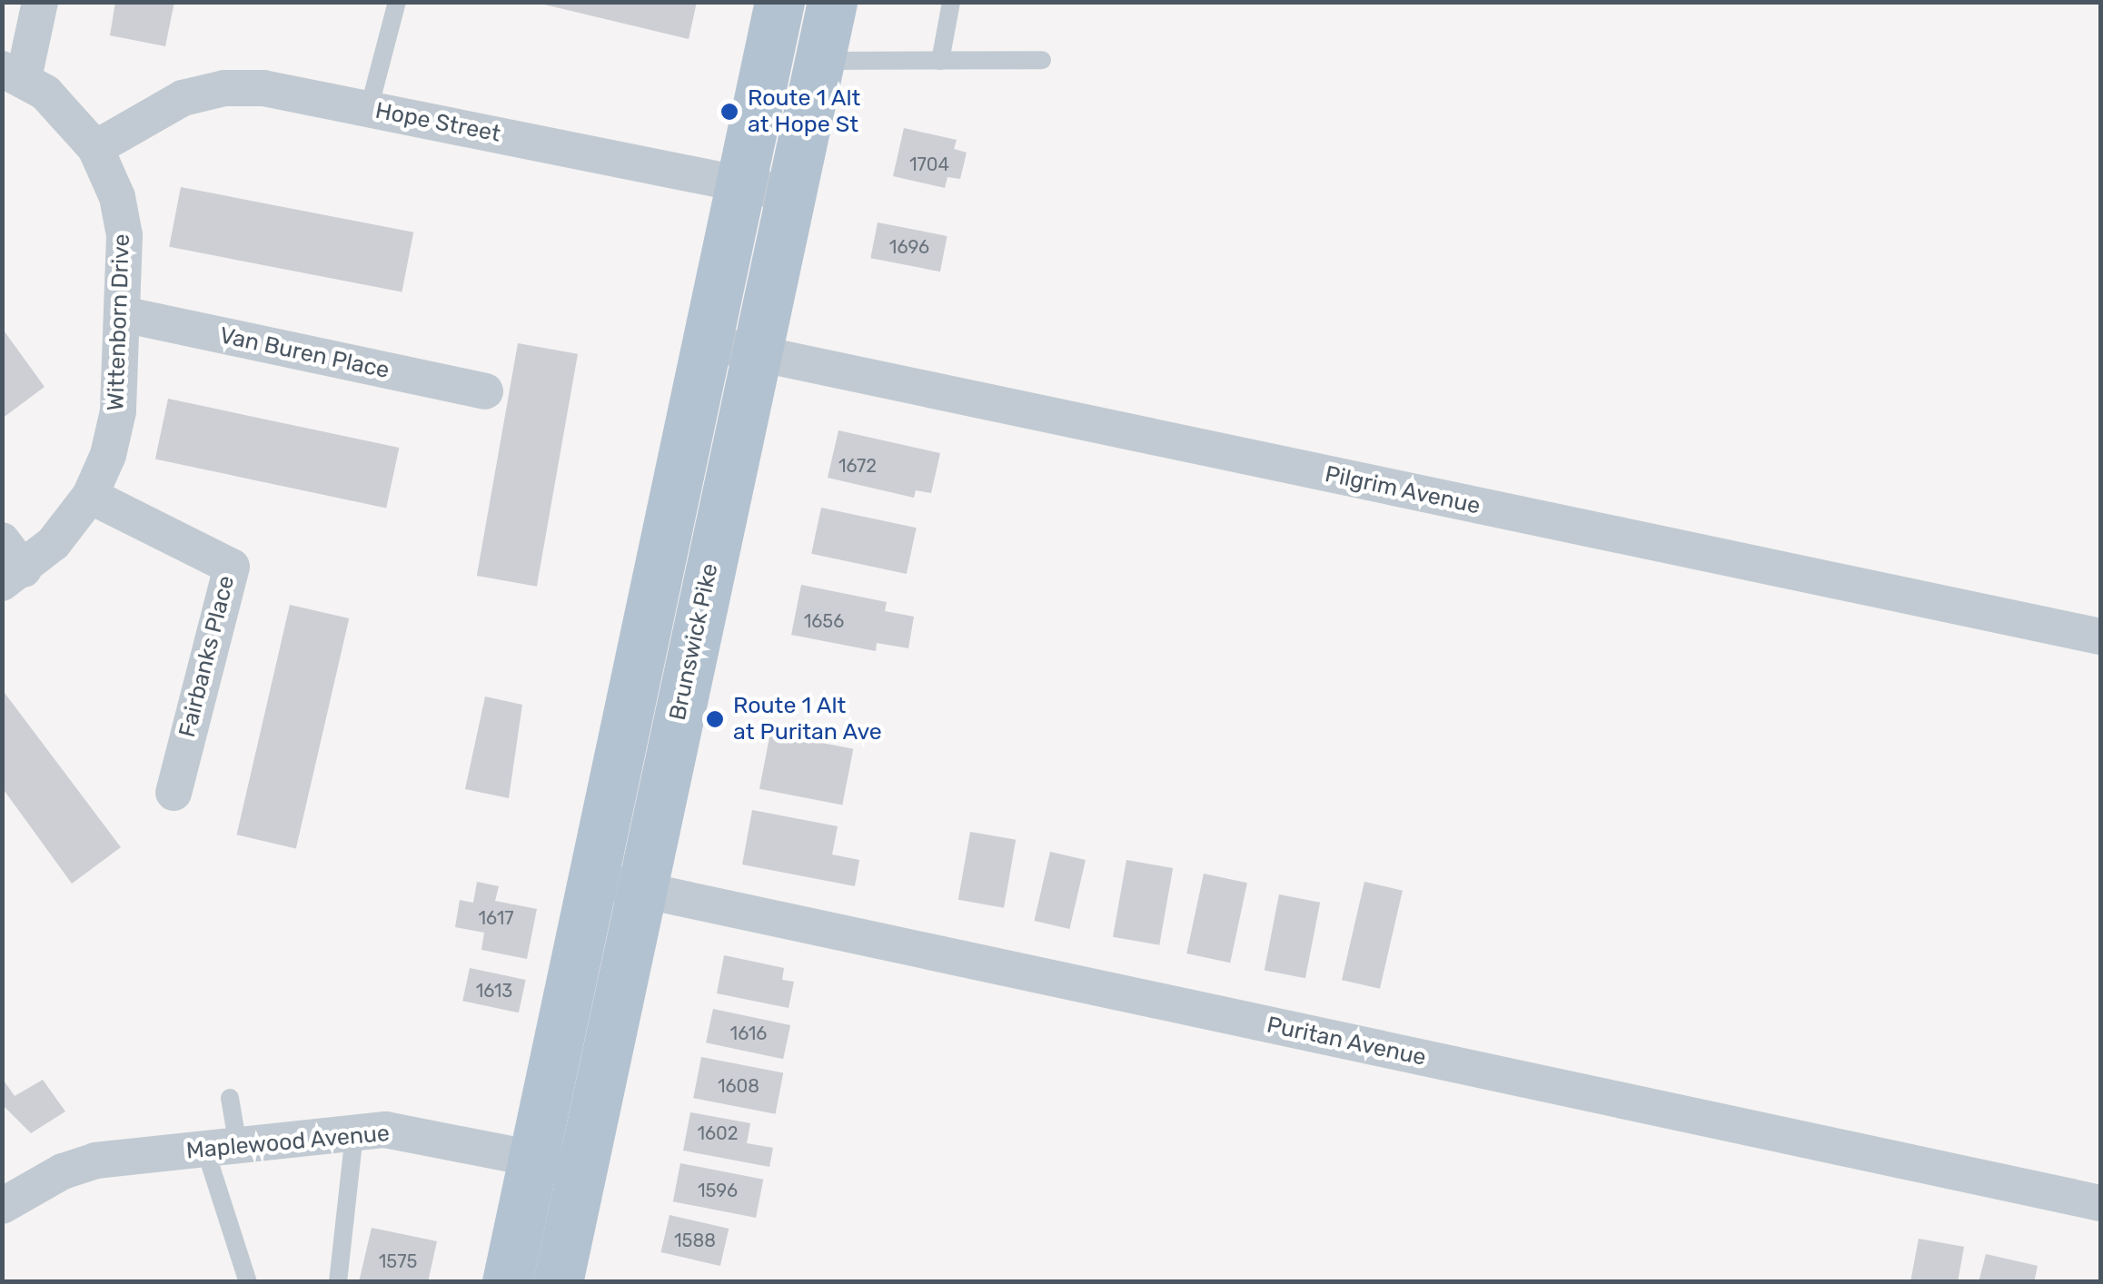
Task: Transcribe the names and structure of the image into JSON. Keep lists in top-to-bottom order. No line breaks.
{"streets":{"main road":["Brunswick Pike"],"street":["Hope Street","Wittenborn Drive","Van Buren Place","Pilgrim Avenue","Fairbanks Place","Puritan Avenue","Maplewood Avenue"]},"crossings":[["Hope Street","Wittenborn Drive"],["Hope Street","Brunswick Pike"],["Wittenborn Drive","Van Buren Place"],["Wittenborn Drive","Fairbanks Place"],["Pilgrim Avenue","Brunswick Pike"],["Brunswick Pike","Puritan Avenue"],["Brunswick Pike","Maplewood Avenue"]],"places":["Route 1 Alt at Hope St","Route 1 Alt at Puritan Ave"],"house_numbers":["1704","1696","1672","1656","1617","1613","1616","1608","1602","1596","1588","1575"]}
